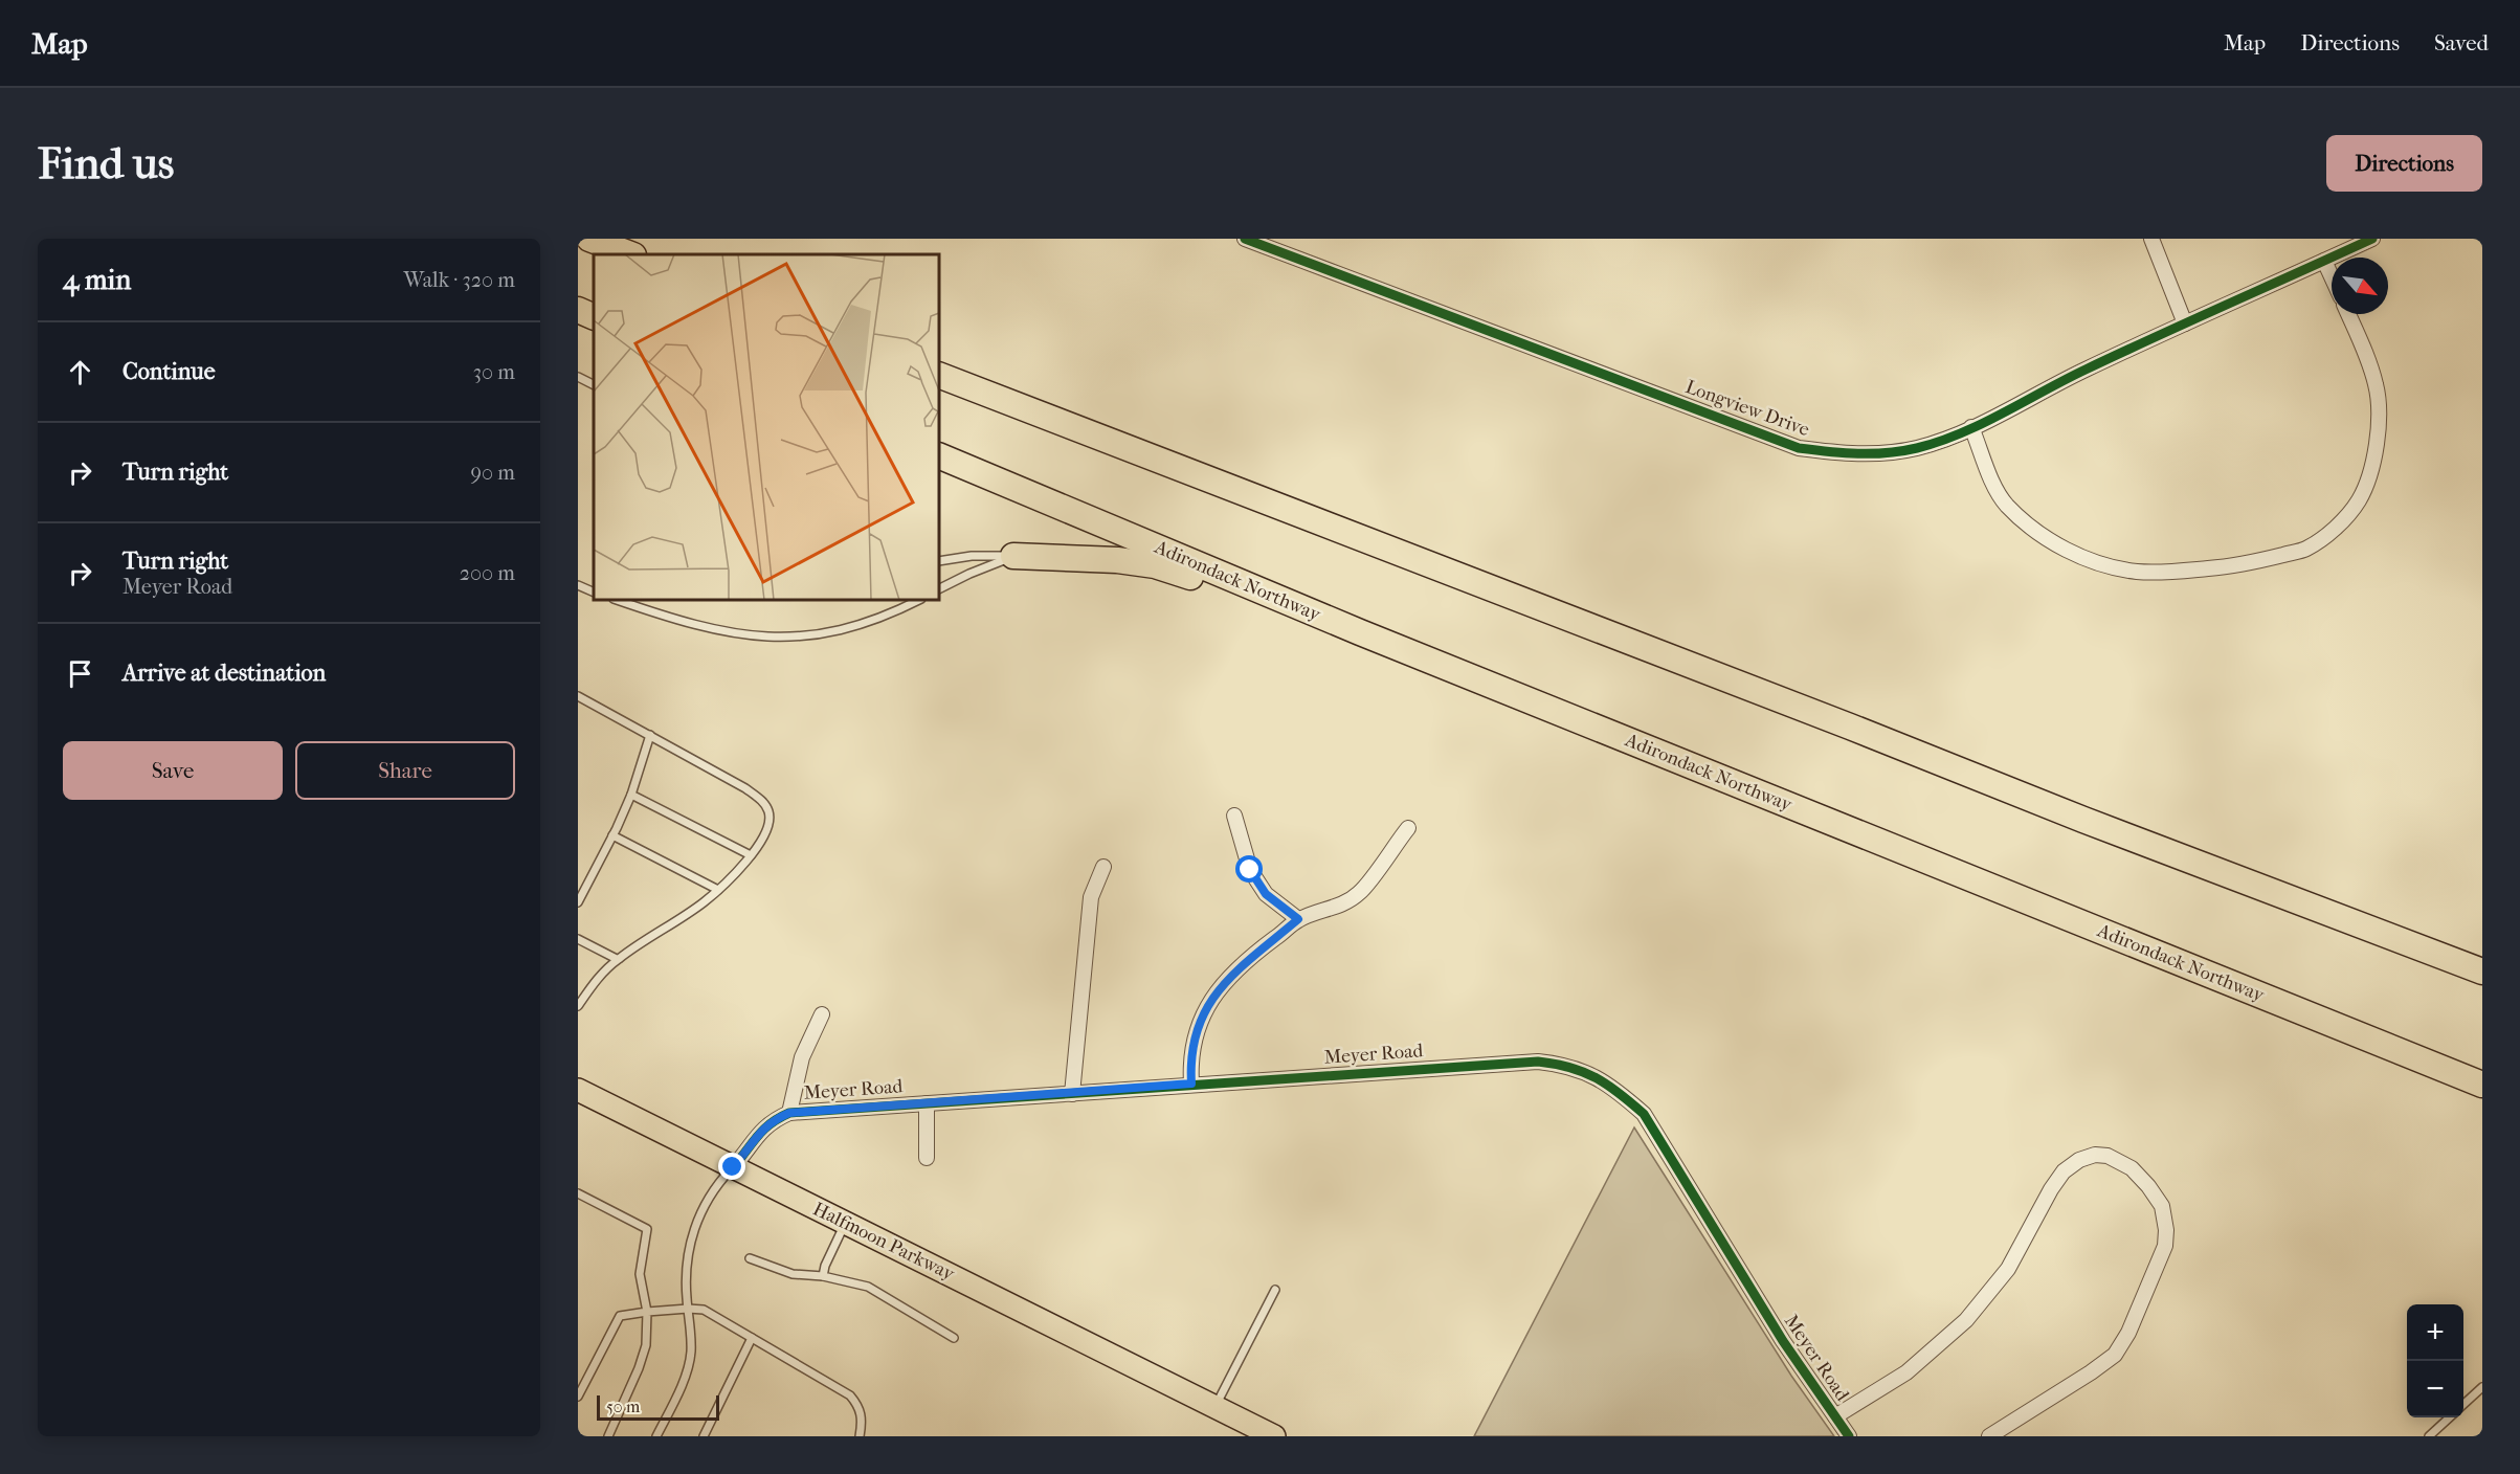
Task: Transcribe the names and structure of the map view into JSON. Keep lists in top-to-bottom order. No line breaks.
{"streets":{"highway":["Adirondack Northway"],"main road":["Halfmoon Parkway"],"street":["Longview Drive","Meyer Road"]},"crossings":[["Meyer Road","Halfmoon Parkway"]],"scale_bar":"50 m","north":"bottom right","page":{"header":"Map","nav":["Map","Directions","Saved"],"buttons":["Directions",["Save","Share"]],"title":"Find us","heading":["4 min","Walk · 320 m"],"list":[["Continue","30 m"],["Turn right","90 m"],["Turn right","Meyer Road","200 m"],"Arrive at destination"],"map_buttons":["+","−"],"scale":"50 m"}}
